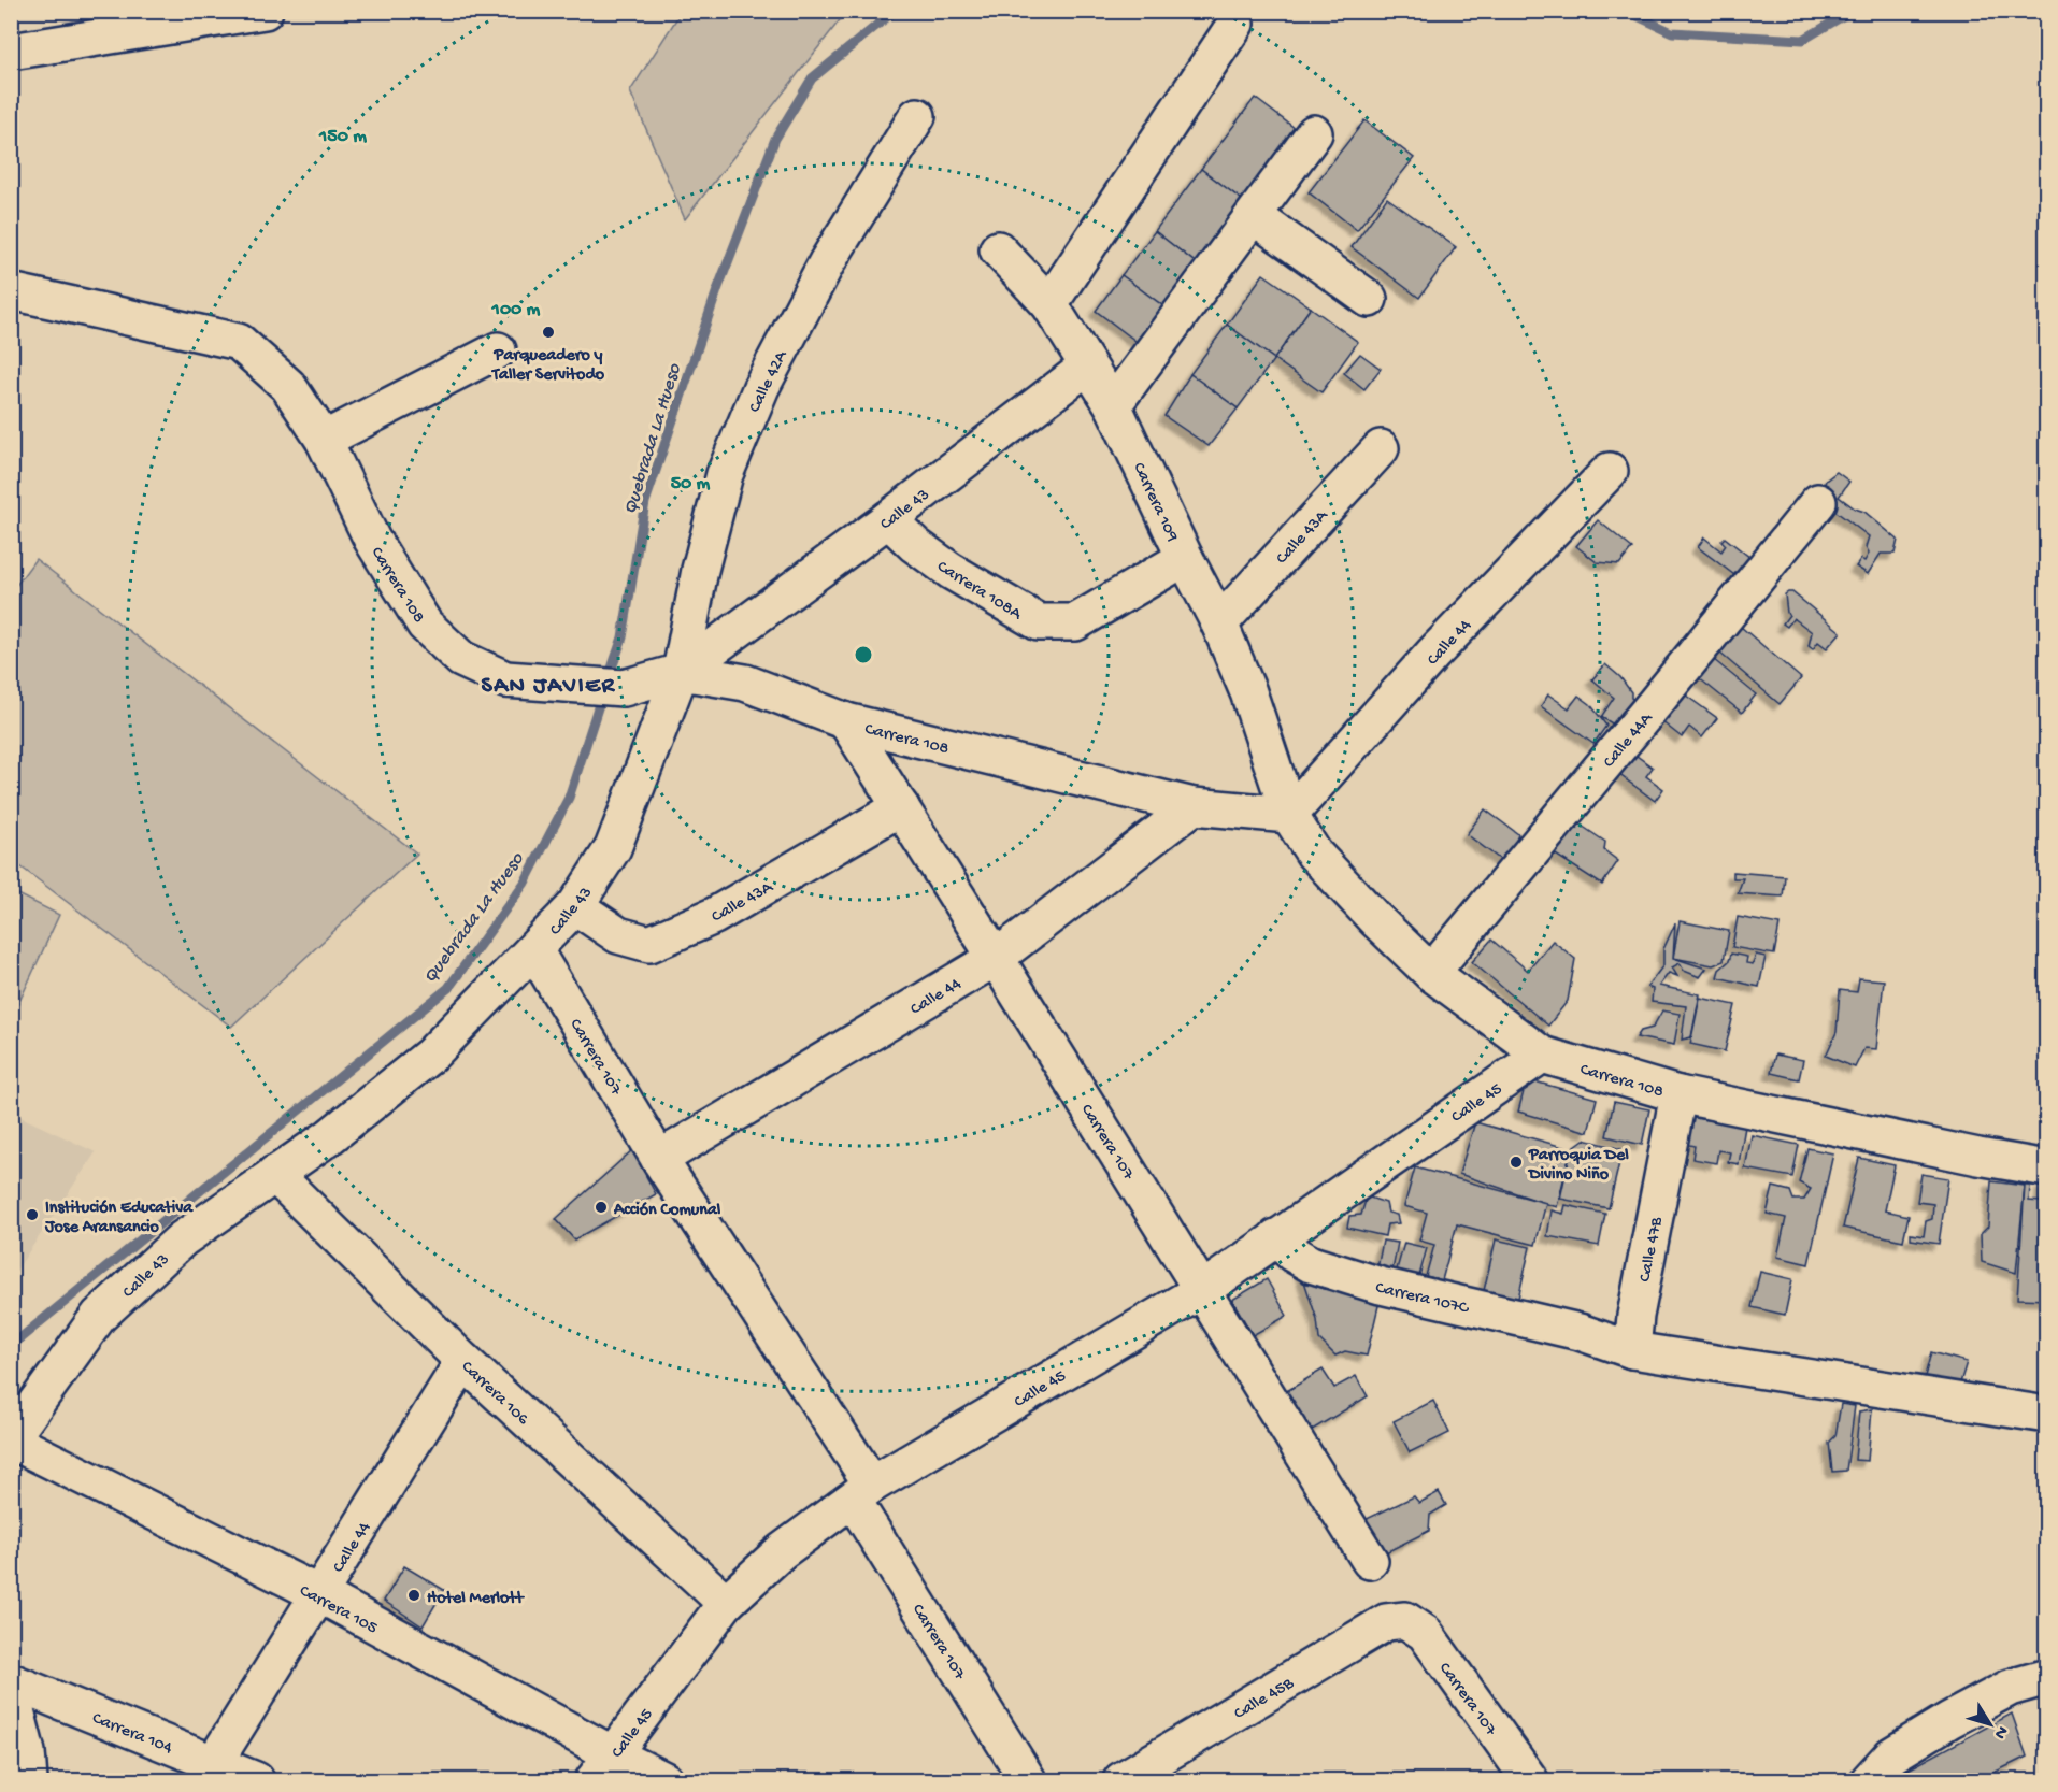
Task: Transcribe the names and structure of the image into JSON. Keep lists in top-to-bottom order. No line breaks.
{"streets":{"street":["Calle 42A","Carrera 109","Calle 43","Calle 43A","Carrera 108","Carrera 108A","Calle 44","Calle 44A","Carrera 107","Calle 45","Calle 47B","Carrera 107C","Carrera 106","Carrera 105","Calle 45B","Carrera 104"]},"crossings":[["Calle 42A","Calle 43"],["Calle 42A","Carrera 108"],["Carrera 109","Calle 43"],["Carrera 109","Calle 43A"],["Carrera 109","Carrera 108"],["Carrera 109","Carrera 108A"],["Calle 43","Calle 43A"],["Calle 43","Carrera 108"],["Calle 43","Carrera 108A"],["Calle 43","Carrera 107"],["Calle 43","Carrera 106"],["Calle 43","Carrera 105"],["Calle 43A","Carrera 107"],["Carrera 108","Calle 44"],["Carrera 108","Calle 44A"],["Carrera 108","Carrera 107"],["Carrera 108","Calle 45"],["Carrera 108","Calle 47B"],["Calle 44","Carrera 107"],["Calle 44","Carrera 106"],["Calle 44","Carrera 105"],["Calle 44","Carrera 104"],["Carrera 107","Calle 45"],["Carrera 107","Calle 45B"],["Calle 45","Carrera 107C"],["Calle 45","Carrera 106"],["Calle 45","Carrera 105"],["Calle 47B","Carrera 107C"]],"districts":["SAN JAVIER"],"water":["Quebrada La Hueso"],"places":["Parqueadero y Taller Servitodo","Parroquia Del Divino Niño","Acción Comunal","Institución Educativa Jose Aransancio","Hotel Merlott"],"north":"bottom right","rings":["150 m","100 m","50 m"]}
